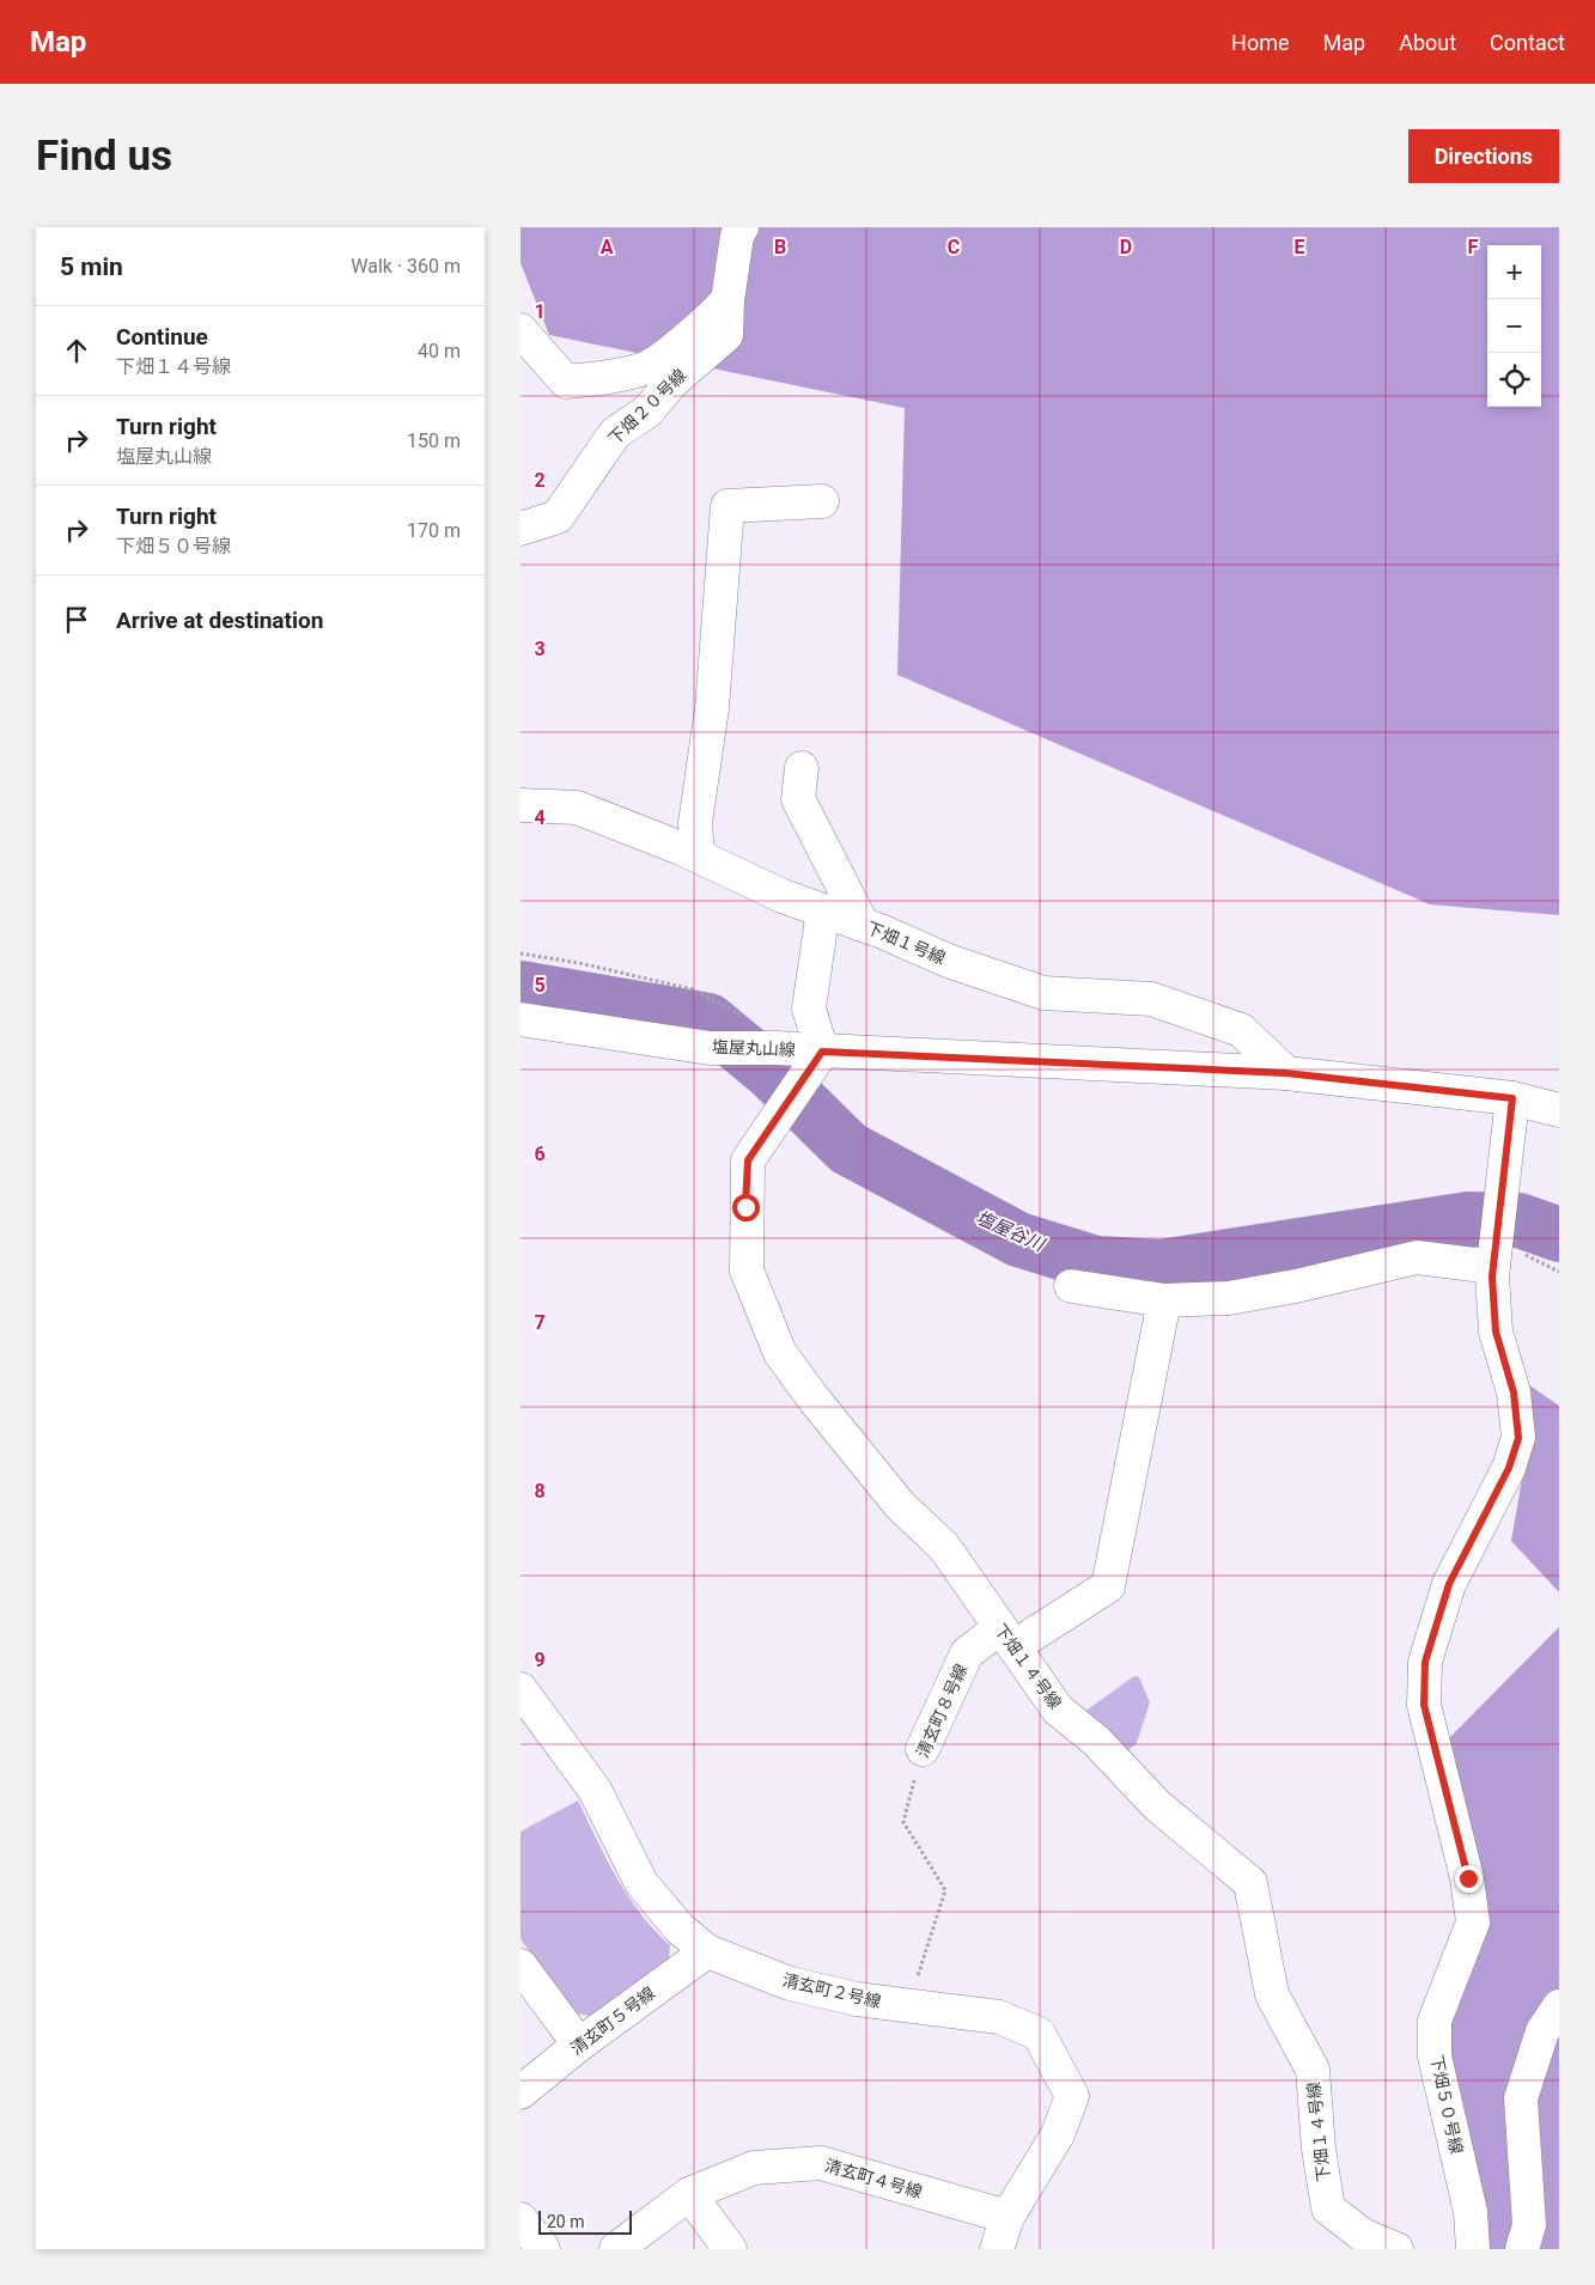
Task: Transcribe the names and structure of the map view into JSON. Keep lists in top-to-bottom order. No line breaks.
{"streets":{"street":["下畑２０号線","下畑１号線","塩屋丸山線","下畑１４号線","清玄町８号線","清玄町２号線","清玄町５号線","下畑５０号線","清玄町４号線"]},"crossings":[["下畑１号線","塩屋丸山線"],["塩屋丸山線","下畑１４号線"],["塩屋丸山線","下畑５０号線"],["下畑１４号線","清玄町８号線"],["清玄町８号線","清玄町２号線"],["清玄町２号線","清玄町５号線"],["清玄町２号線","清玄町４号線"]],"water":["塩屋谷川"],"scale_bar":"20 m","page":{"header":"Map","nav":["Home","Map","About","Contact"],"buttons":"Directions","title":"Find us","heading":["5 min","Walk · 360 m"],"map_buttons":["+","−"],"list":[["Continue","下畑１４号線","40 m"],["Turn right","塩屋丸山線","150 m"],["Turn right","下畑５０号線","170 m"],"Arrive at destination"],"scale":"20 m"},"grid":{"columns":["A","B","C","D","E","F"],"rows":["1","2","3","4","5","6","7","8","9"]}}
